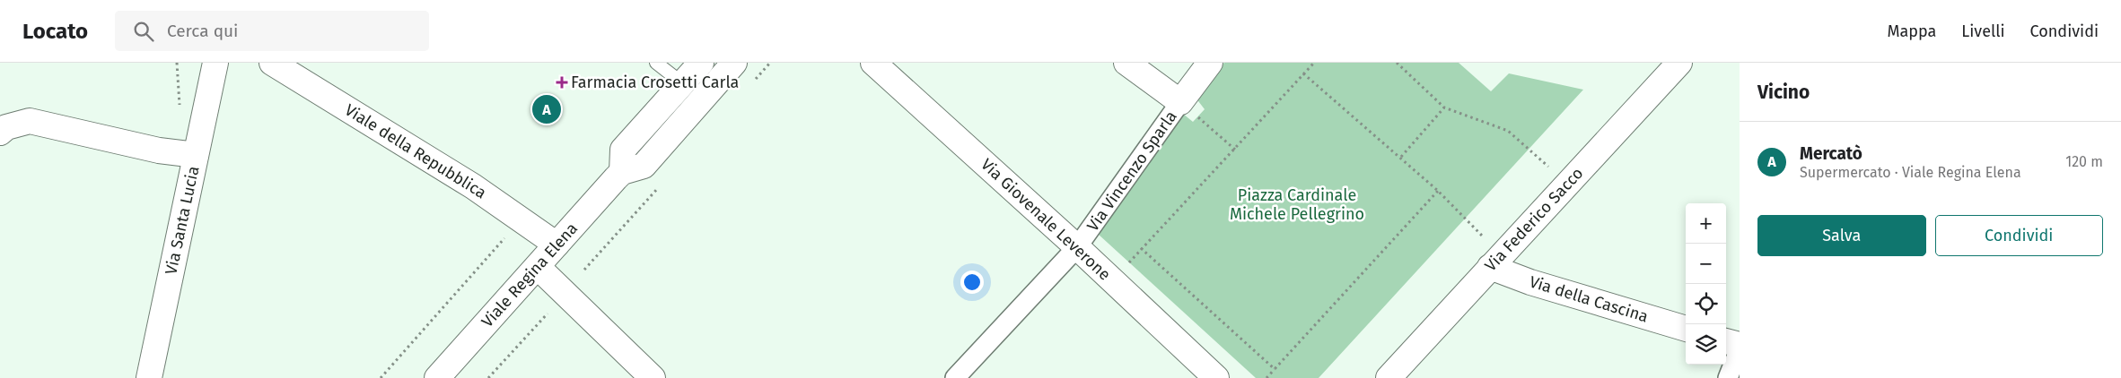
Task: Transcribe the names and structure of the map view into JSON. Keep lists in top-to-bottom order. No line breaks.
{"streets":{"street":["Viale della Repubblica","Via Vincenzo Sparla","Via Giovenale Leverone","Via Federico Sacco","Via Santa Lucia","Viale Regina Elena","Via della Cascina"]},"crossings":[["Viale della Repubblica","Viale Regina Elena"],["Via Vincenzo Sparla","Via Giovenale Leverone"],["Via Federico Sacco","Via della Cascina"]],"parks":["Piazza Cardinale Michele Pellegrino"],"places":{"health":["Farmacia Crosetti Carla"]},"page":{"header":"Locato","search":"Cerca qui","nav":["Mappa","Livelli","Condividi"],"heading":"Vicino","pins":"A","list":[{"mark":"A","name":"Mercatò","note":"Supermercato · Viale Regina Elena","value":"120 m"}],"buttons":["Salva","Condividi"],"map_buttons":["+","−"]}}
